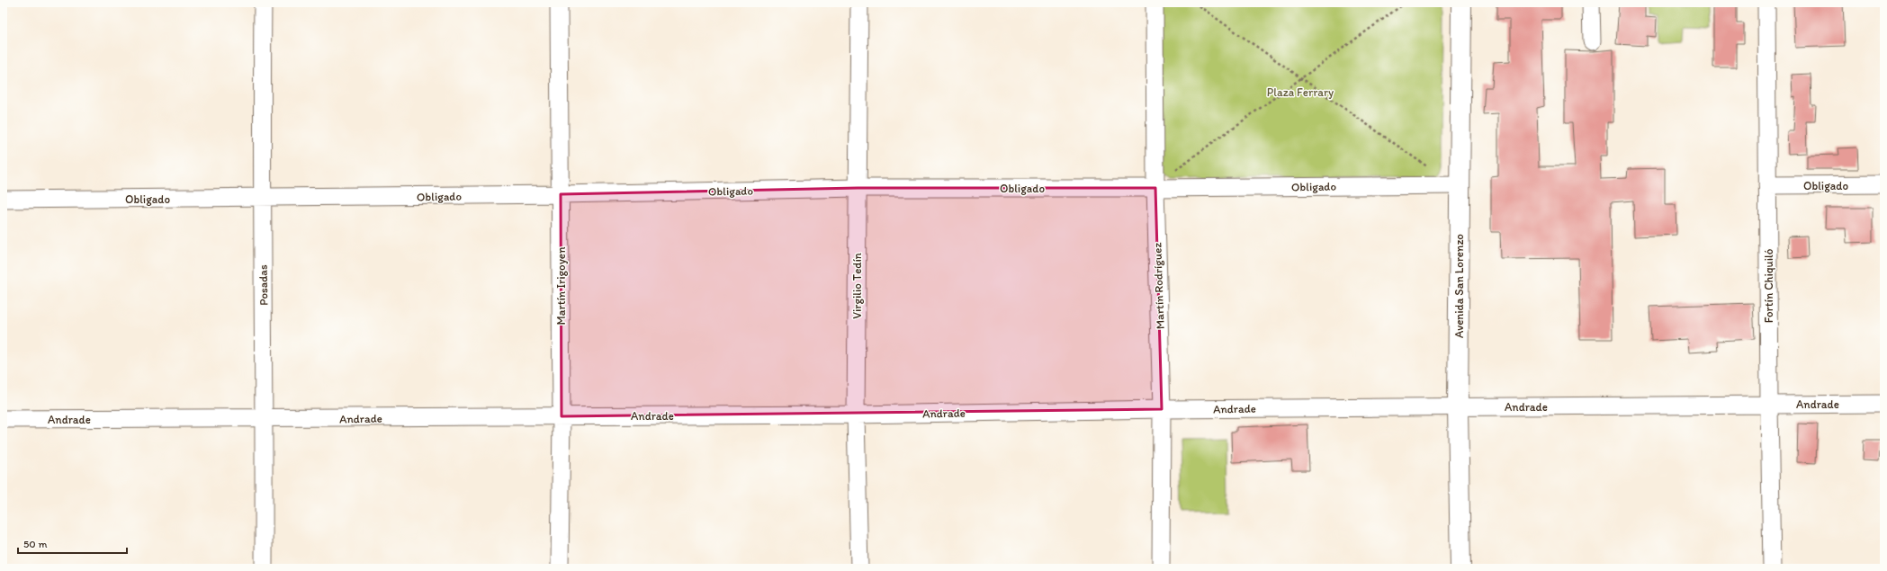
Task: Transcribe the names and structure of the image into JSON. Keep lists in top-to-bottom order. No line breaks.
{"streets":{"main road":["Avenida San Lorenzo"],"street":["Obligado","Posadas","Martín Irigoyen","Virgilio Tedín","Martín Rodríguez","Fortín Chiquiló","Andrade"]},"crossings":[["Obligado","Posadas"],["Obligado","Martín Irigoyen"],["Obligado","Virgilio Tedín"],["Obligado","Martín Rodríguez"],["Obligado","Avenida San Lorenzo"],["Obligado","Fortín Chiquiló"],["Posadas","Andrade"],["Martín Irigoyen","Andrade"],["Virgilio Tedín","Andrade"],["Martín Rodríguez","Andrade"],["Avenida San Lorenzo","Andrade"],["Fortín Chiquiló","Andrade"]],"parks":["Plaza Ferrary"],"scale_bar":"50 m"}
